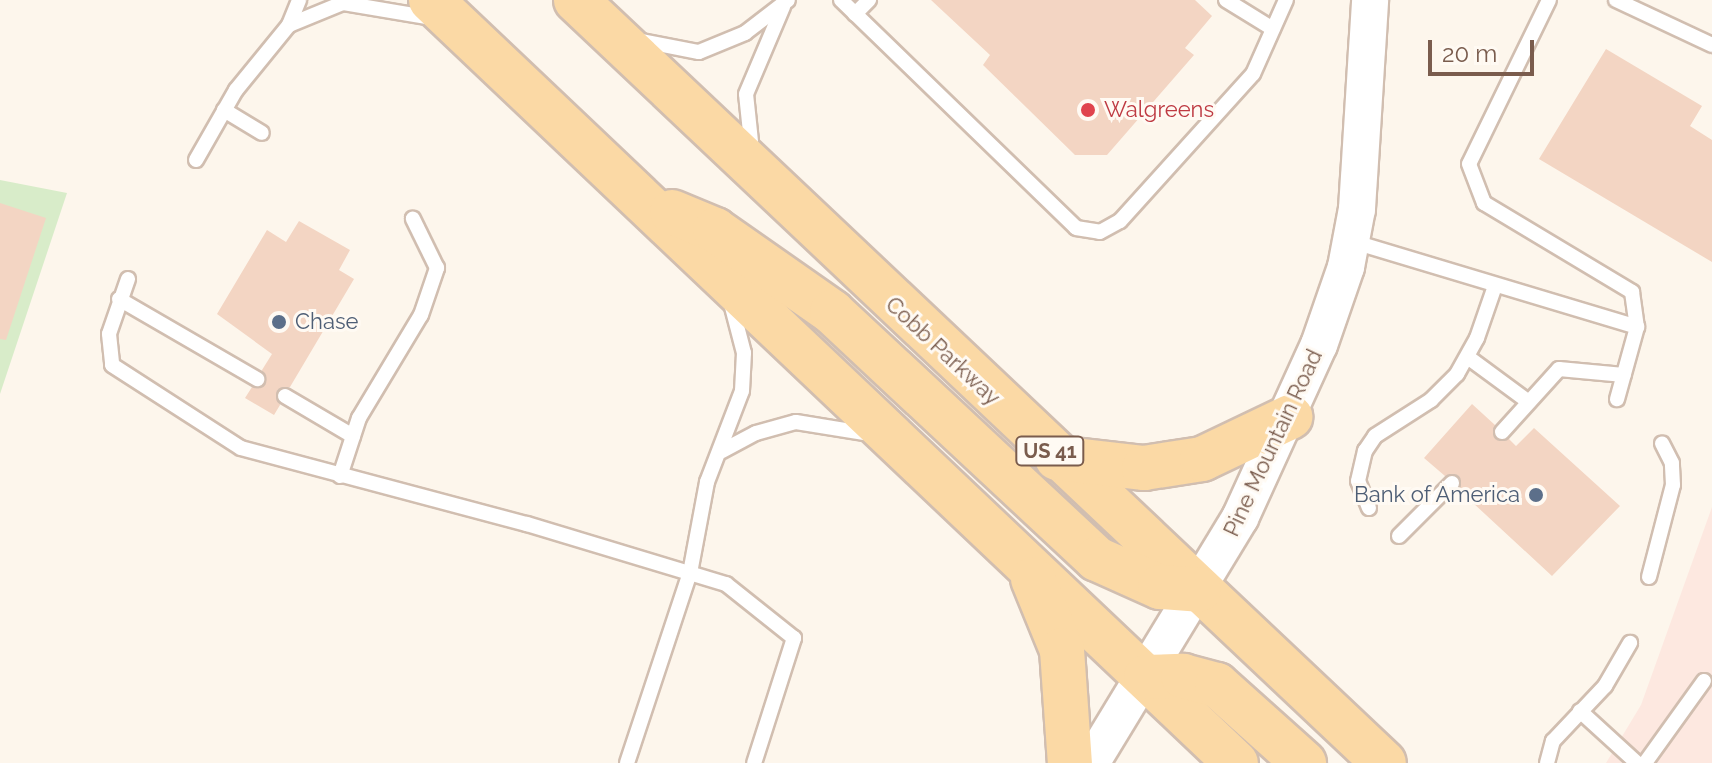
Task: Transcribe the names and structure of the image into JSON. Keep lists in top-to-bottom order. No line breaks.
{"streets":{"main road":["Cobb Parkway","US 41"],"street":["Pine Mountain Road"]},"crossings":[["Cobb Parkway","Pine Mountain Road"]],"places":["Walgreens","Chase","Bank of America"],"scale_bar":"20 m"}
